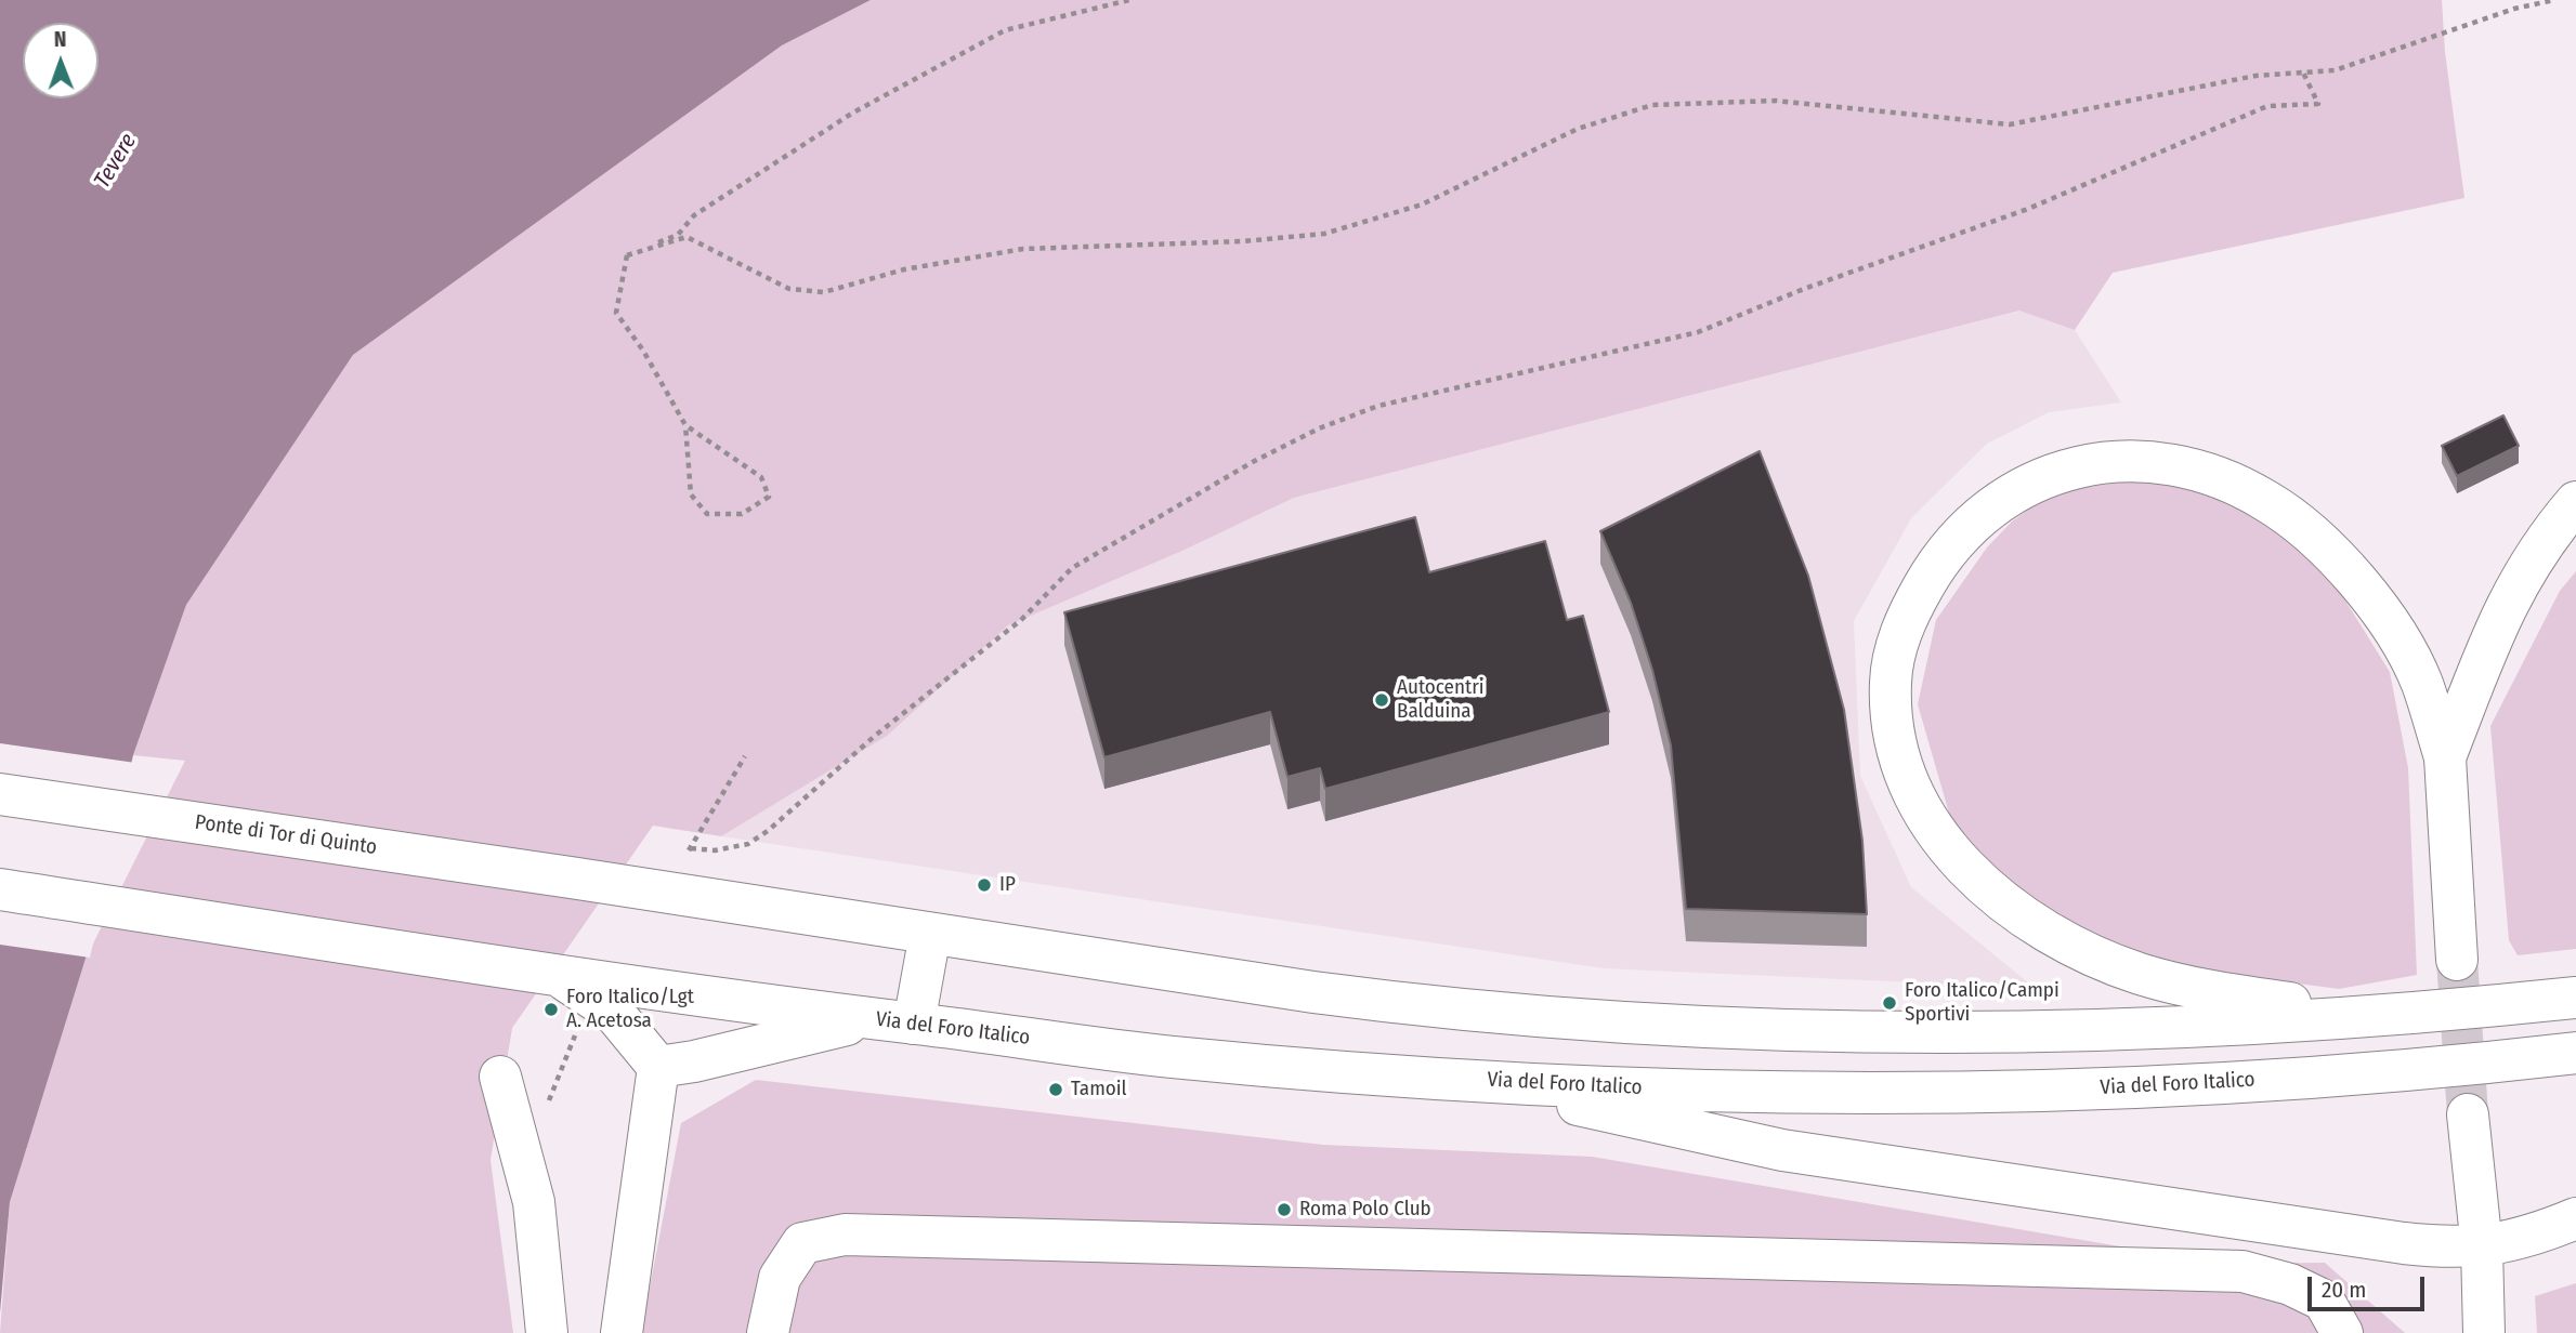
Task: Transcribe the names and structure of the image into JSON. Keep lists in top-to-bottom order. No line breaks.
{"streets":{"main road":["Ponte di Tor di Quinto","Via del Foro Italico"]},"water":["Tevere"],"places":["Autocentri Balduina","IP","Foro Italico/Campi Sportivi","Foro Italico/Lgt A. Acetosa","Tamoil","Roma Polo Club"],"scale_bar":"20 m","north":"top"}
